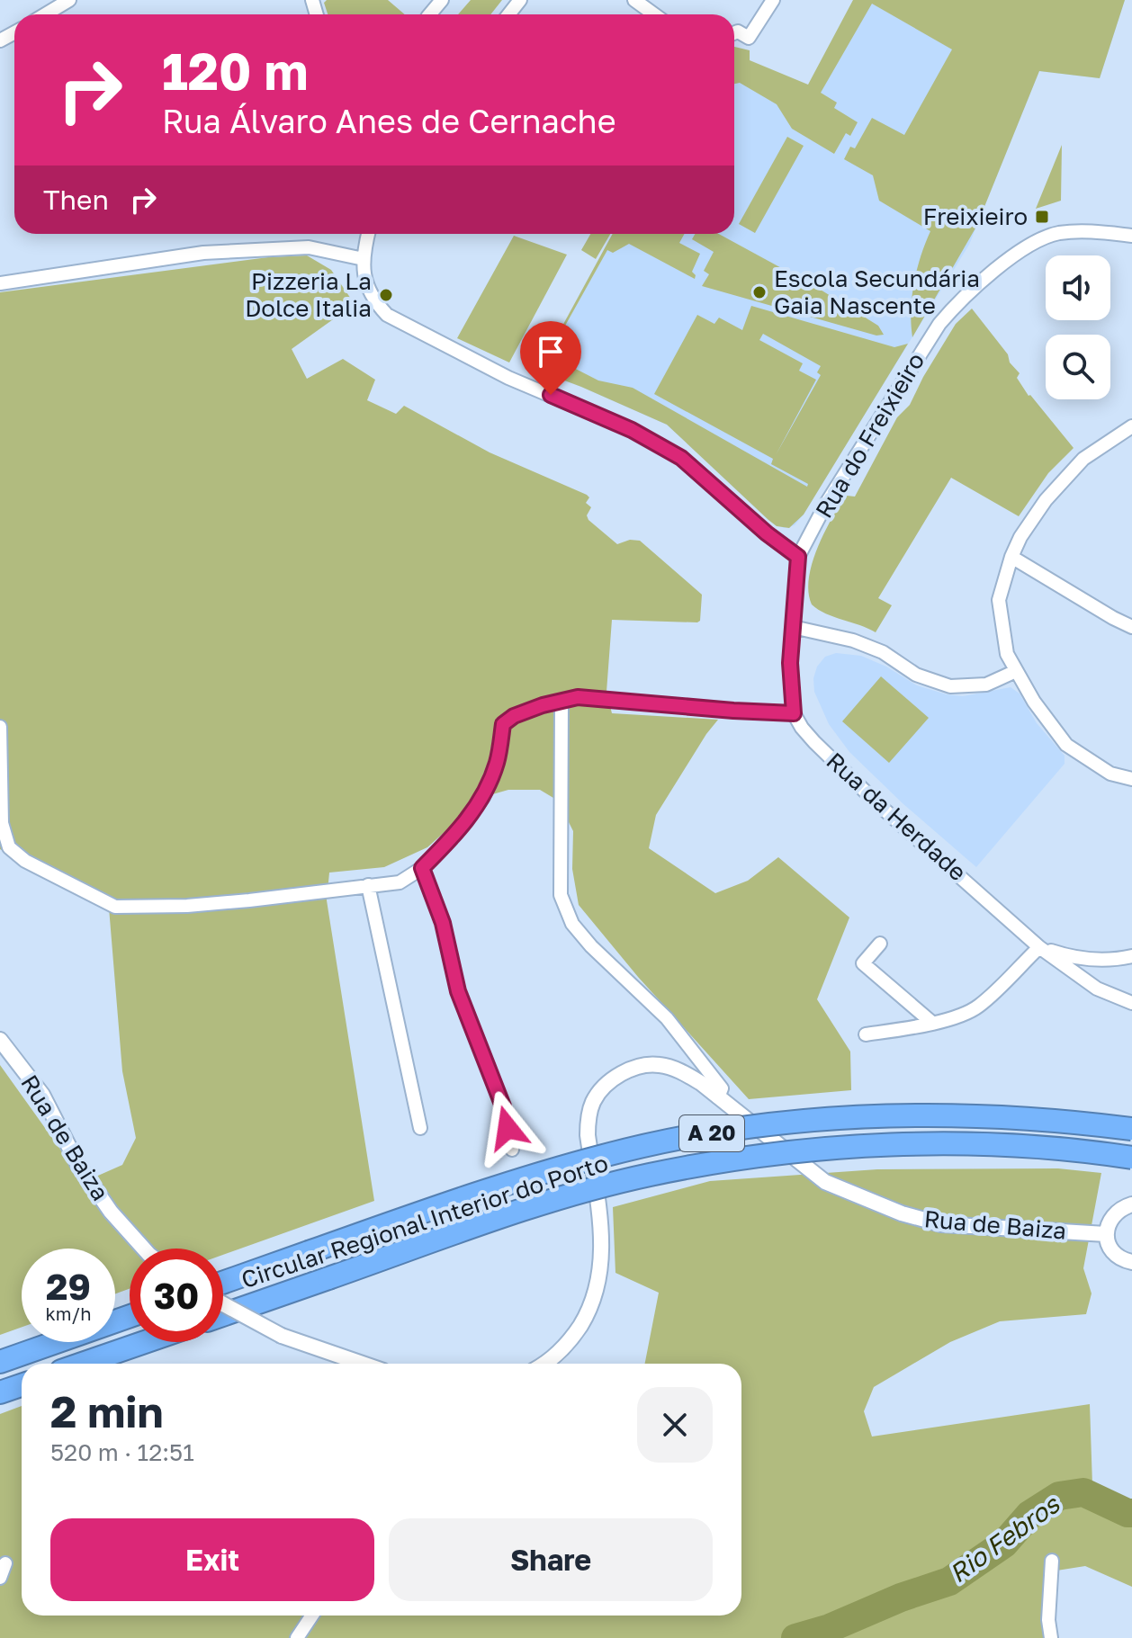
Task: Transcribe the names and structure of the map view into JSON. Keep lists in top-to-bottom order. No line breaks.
{"streets":{"highway":["A 20","Circular Regional Interior do Porto"],"street":["Rua do Freixieiro","Rua da Herdade","Rua de Baiza"]},"water":["Rio Febros"],"places":{"transit":["Freixieiro"],"other":["Escola Secundária Gaia Nascente","Pizzeria La Dolce Italia"]},"page":{"turn":["120 m","Rua Álvaro Anes de Cernache"],"then":"Then","speed":"29 km/h","limit":"30","heading":["2 min","520 m · 12:51"],"buttons":["Exit","Share"]}}
